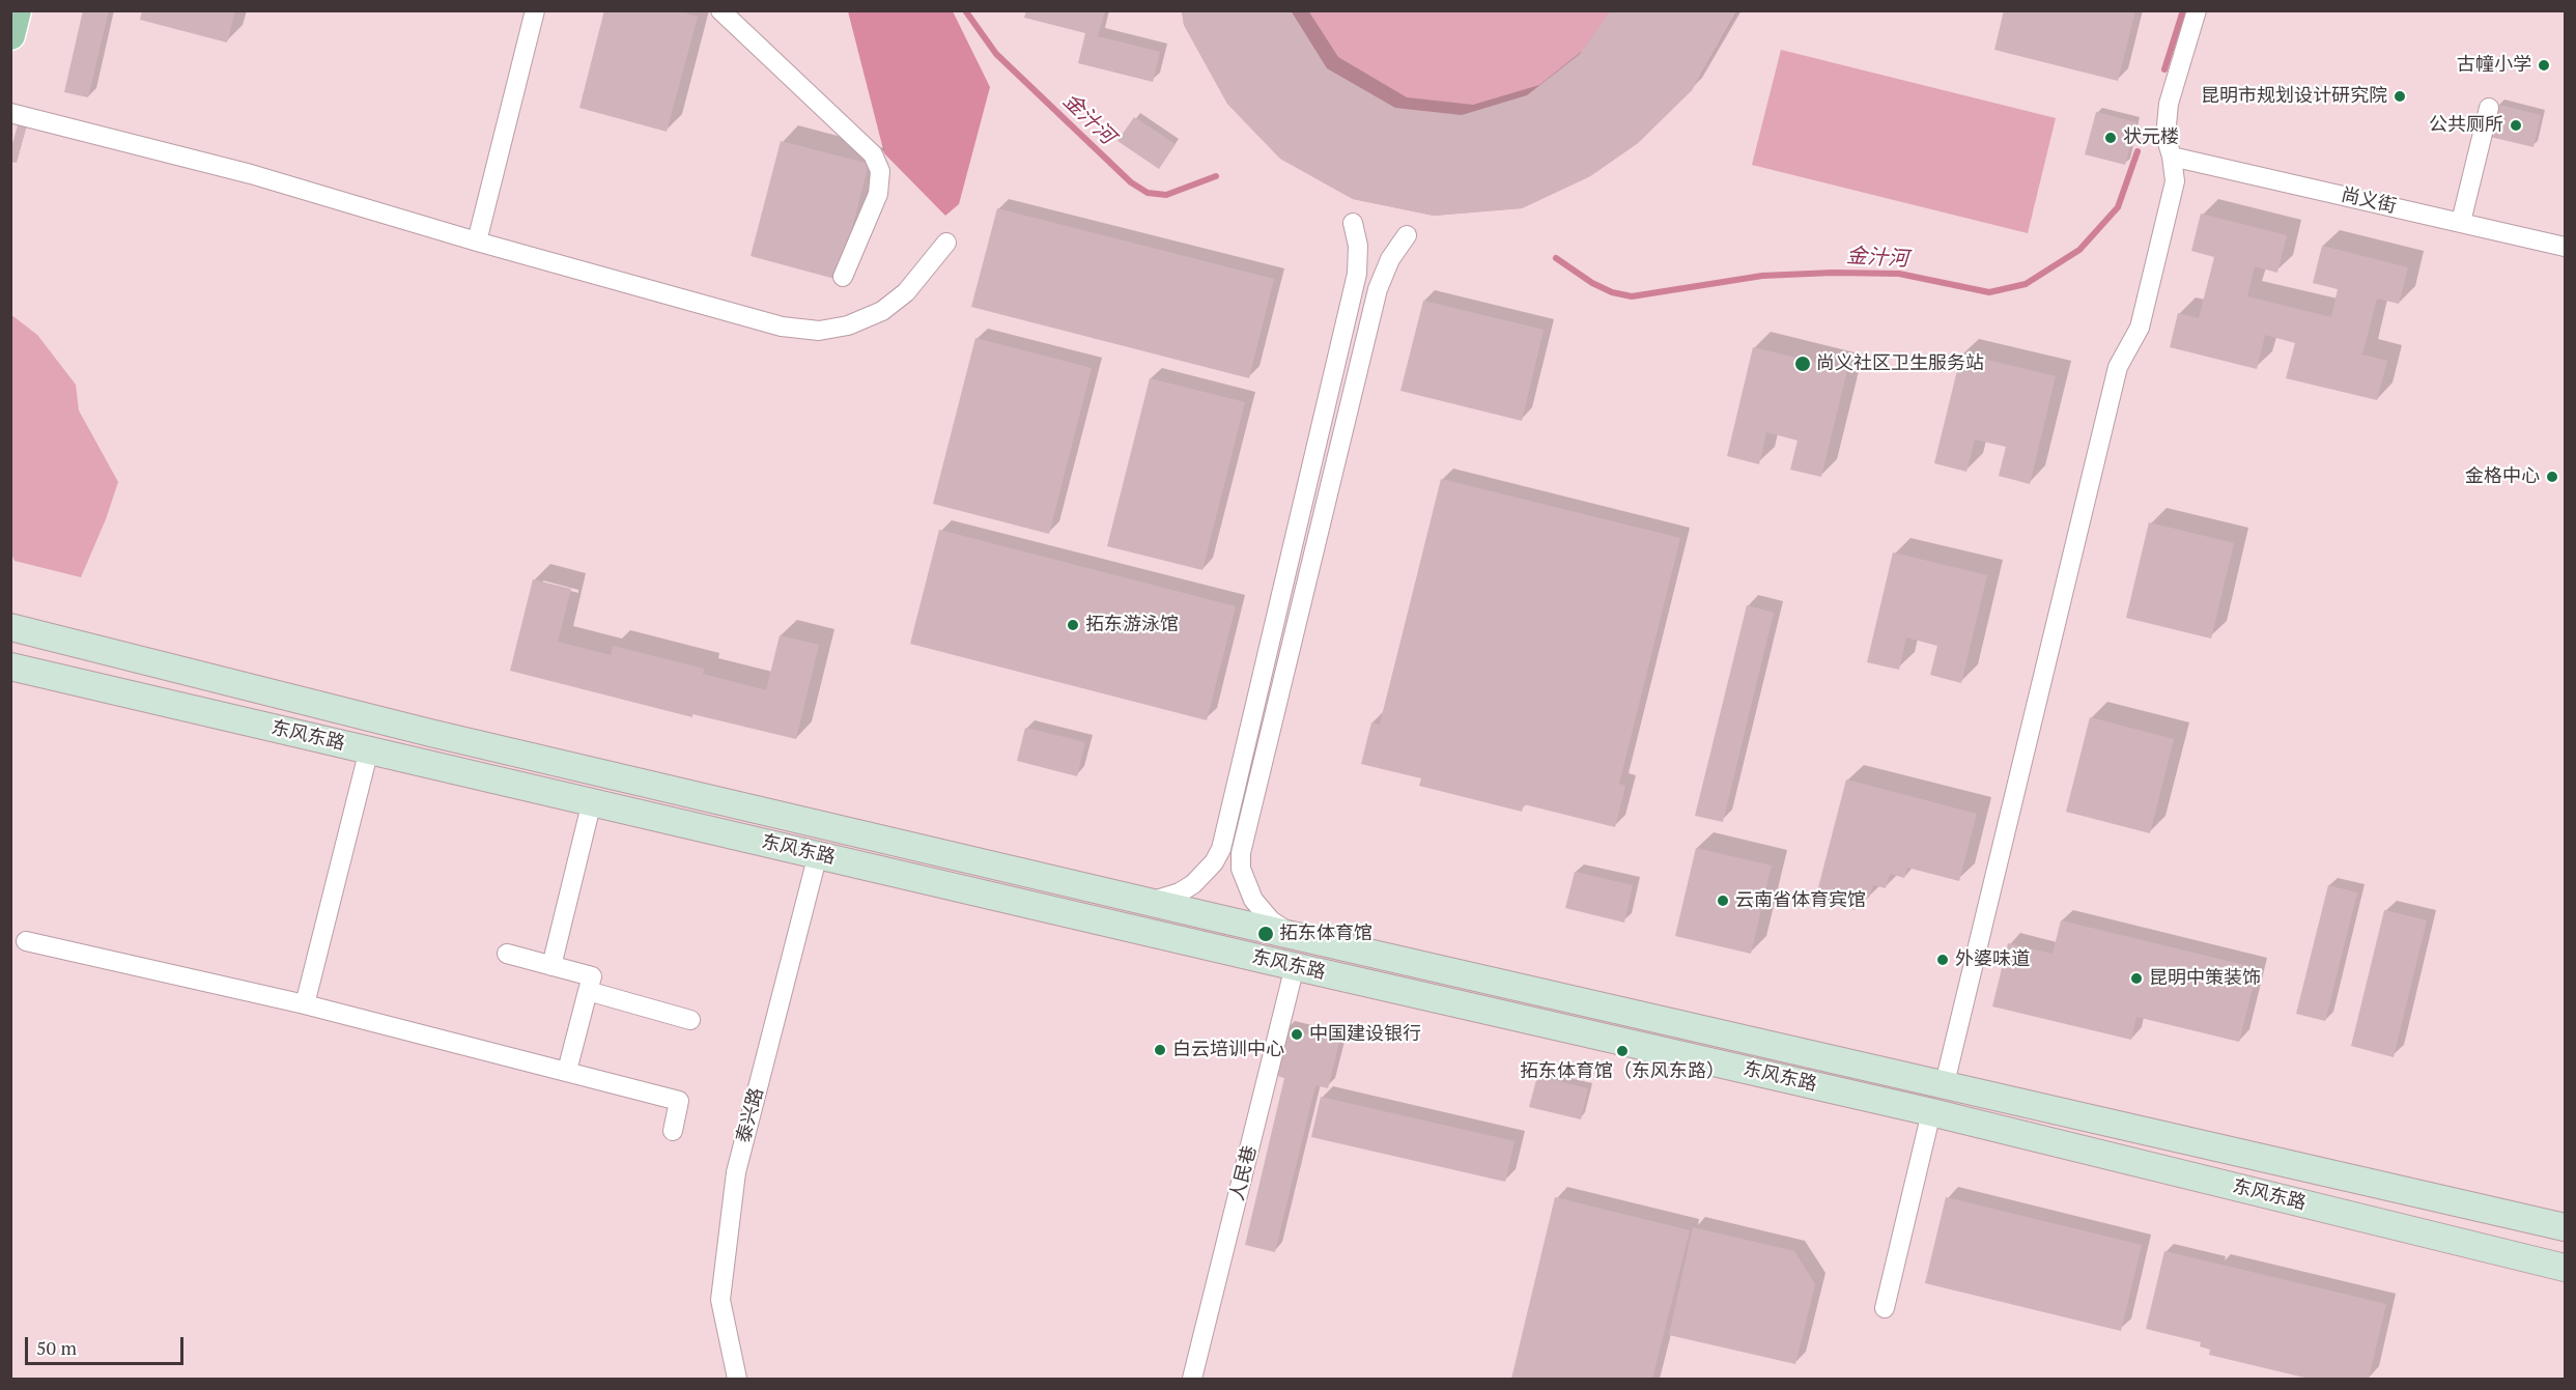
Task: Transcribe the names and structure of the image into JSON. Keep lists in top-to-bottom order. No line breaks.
{"streets":{"main road":["东风东路"],"street":["尚义街","泰兴路","人民巷"]},"crossings":[["东风东路","泰兴路"],["东风东路","人民巷"]],"water":["金汁河"],"places":["古幢小学","昆明市规划设计研究院","公共厕所","状元楼","尚义社区卫生服务站","金格中心","拓东游泳馆","云南省体育宾馆","拓东体育馆","外婆味道","昆明中策装饰","中国建设银行","白云培训中心","拓东体育馆（东风东路）"],"scale_bar":"50 m"}
